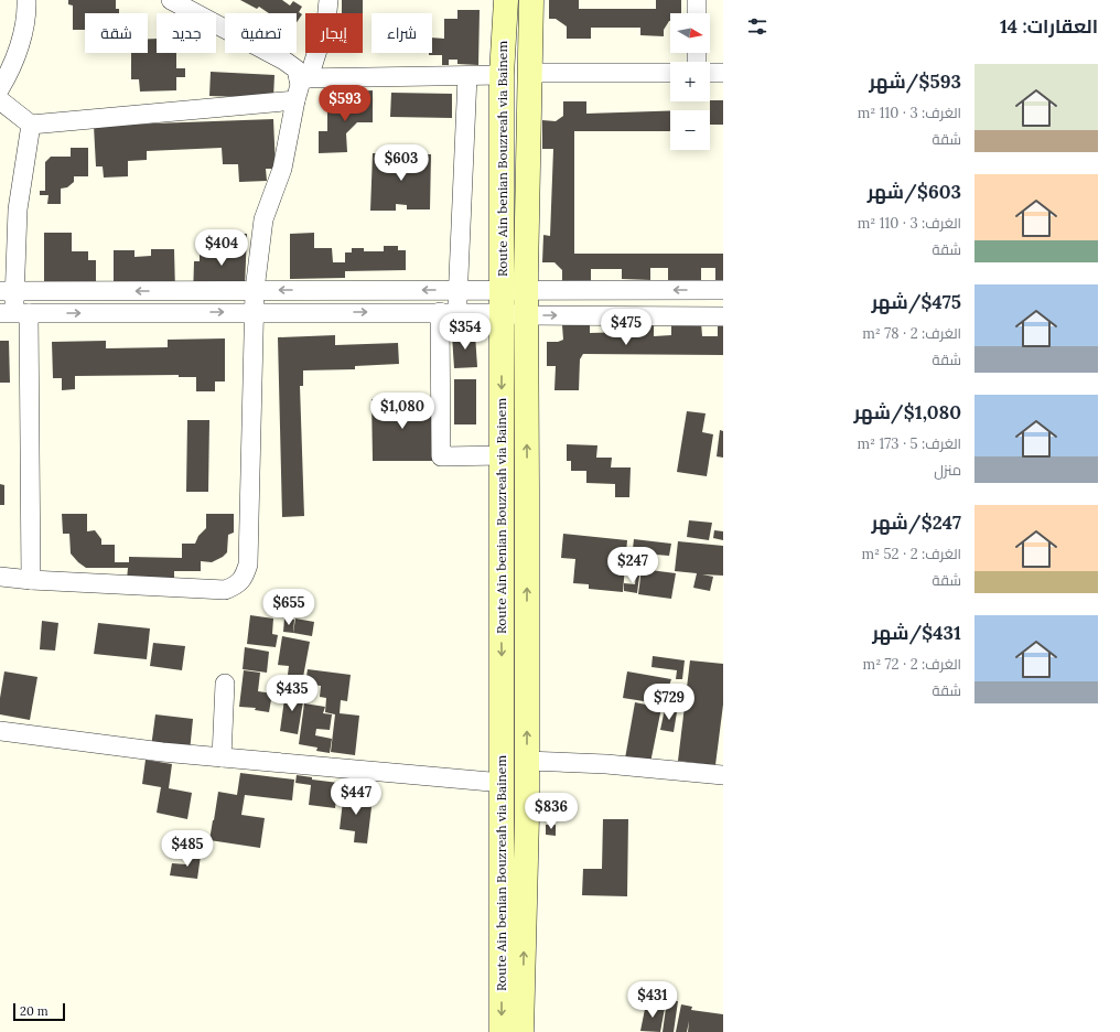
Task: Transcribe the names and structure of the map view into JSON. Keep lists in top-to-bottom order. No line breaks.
{"streets":{"main road":["Route Ain benian Bouzreah via Bainem"]},"scale_bar":"20 m","north":"right","page":{"heading":"العقارات: 14","map_buttons":["+","−"],"chip":["شراء","إيجار","تصفية","جديد","شقة"],"list":[{"name":"$593/شهر","note":"الغرف: 3 · 110 m² · شقة"},{"name":"$603/شهر","note":"الغرف: 3 · 110 m² · شقة"},{"name":"$475/شهر","note":"الغرف: 2 · 78 m² · شقة"},{"name":"$1,080/شهر","note":"الغرف: 5 · 173 m² · منزل"},{"name":"$247/شهر","note":"الغرف: 2 · 52 m² · شقة"},{"name":"$431/شهر","note":"الغرف: 2 · 72 m² · شقة"}],"price":["$593","$603","$404","$475","$354","$1,080","$247","$655","$435","$729","$447","$836","$485","$431"],"scale":"20 m"}}
